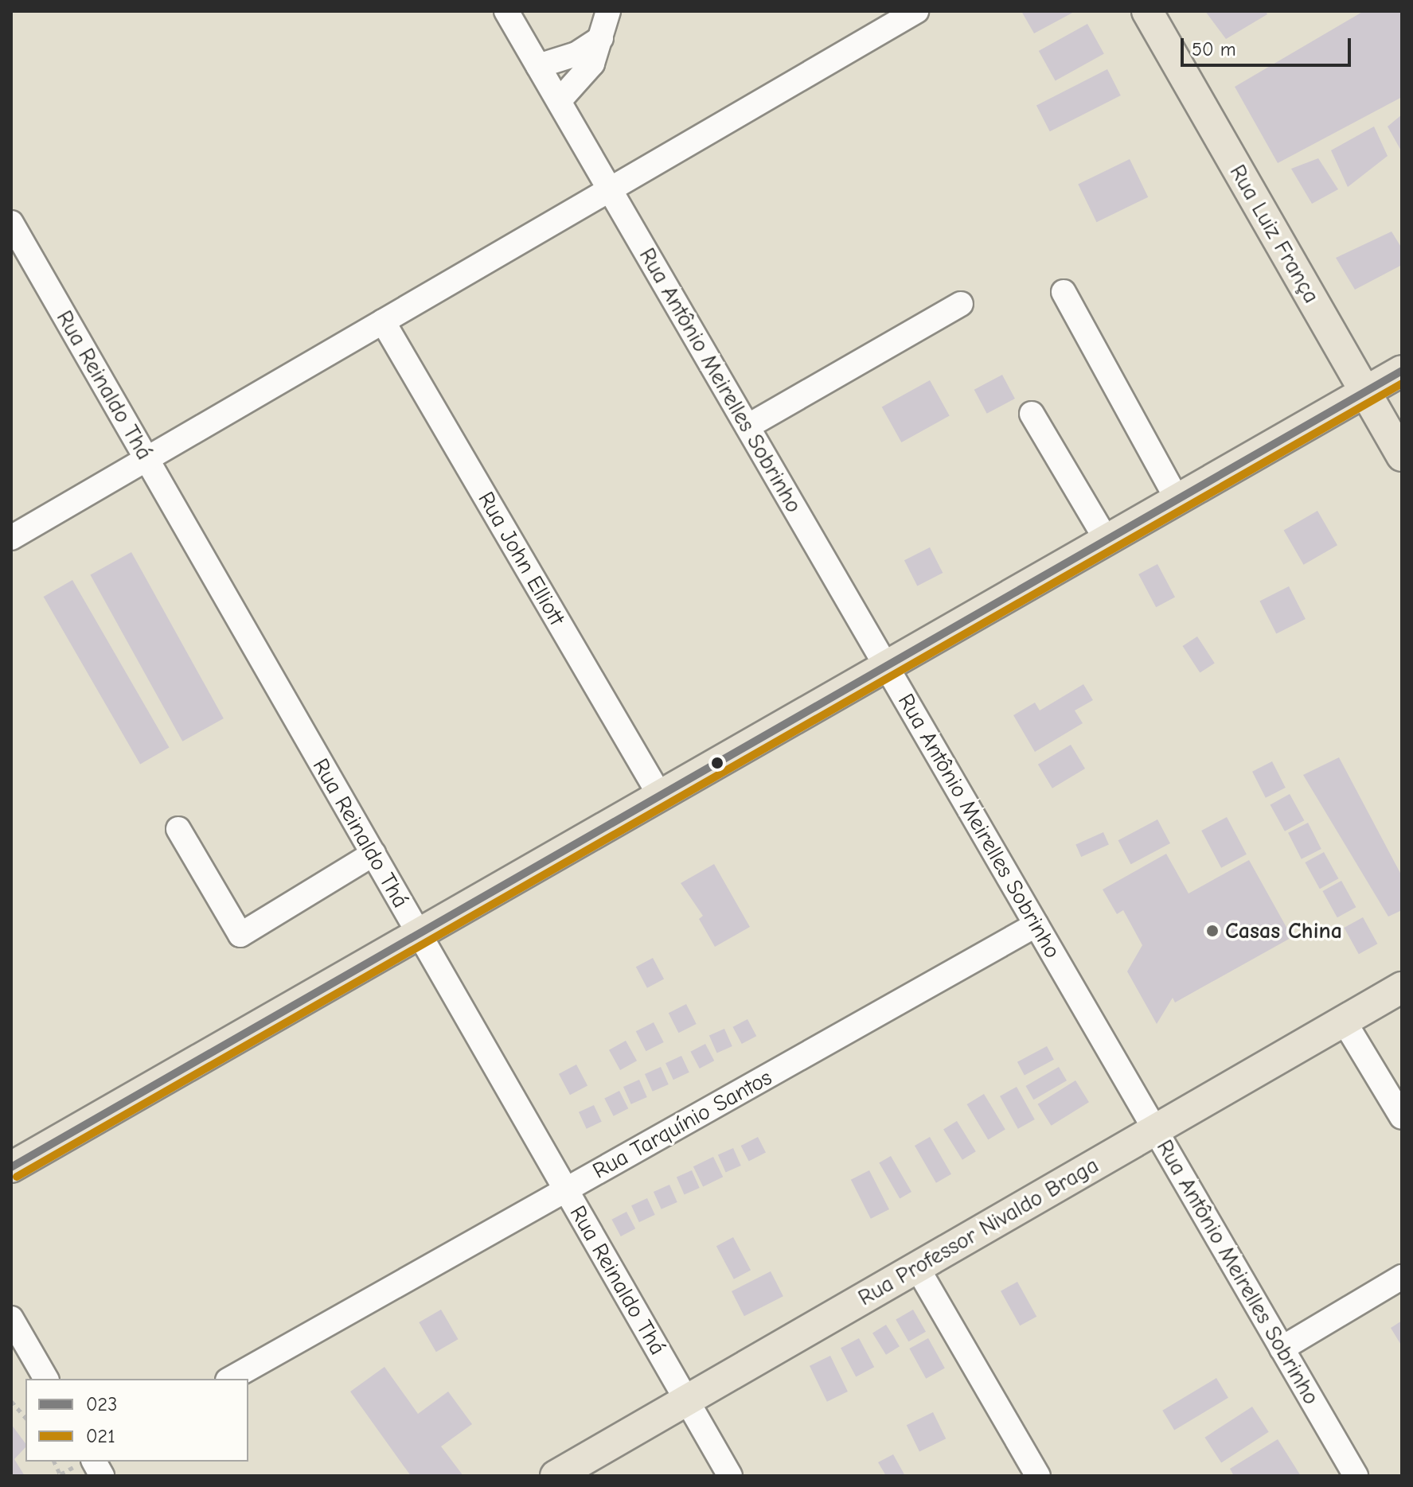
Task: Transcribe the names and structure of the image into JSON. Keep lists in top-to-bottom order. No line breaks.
{"streets":{"main road":["Rua Luiz França","Rua Professor Nivaldo Braga"],"street":["Rua Antônio Meirelles Sobrinho","Rua Reinaldo Thá","Rua John Elliott","Rua Tarquínio Santos"]},"crossings":[["Rua Antônio Meirelles Sobrinho","Rua Tarquínio Santos"],["Rua Antônio Meirelles Sobrinho","Rua Professor Nivaldo Braga"],["Rua Reinaldo Thá","Rua Tarquínio Santos"],["Rua Reinaldo Thá","Rua Professor Nivaldo Braga"]],"places":["Casas China"],"lines":["transit line 023","transit line 021"],"legend":["023","021"],"scale_bar":"50 m"}
